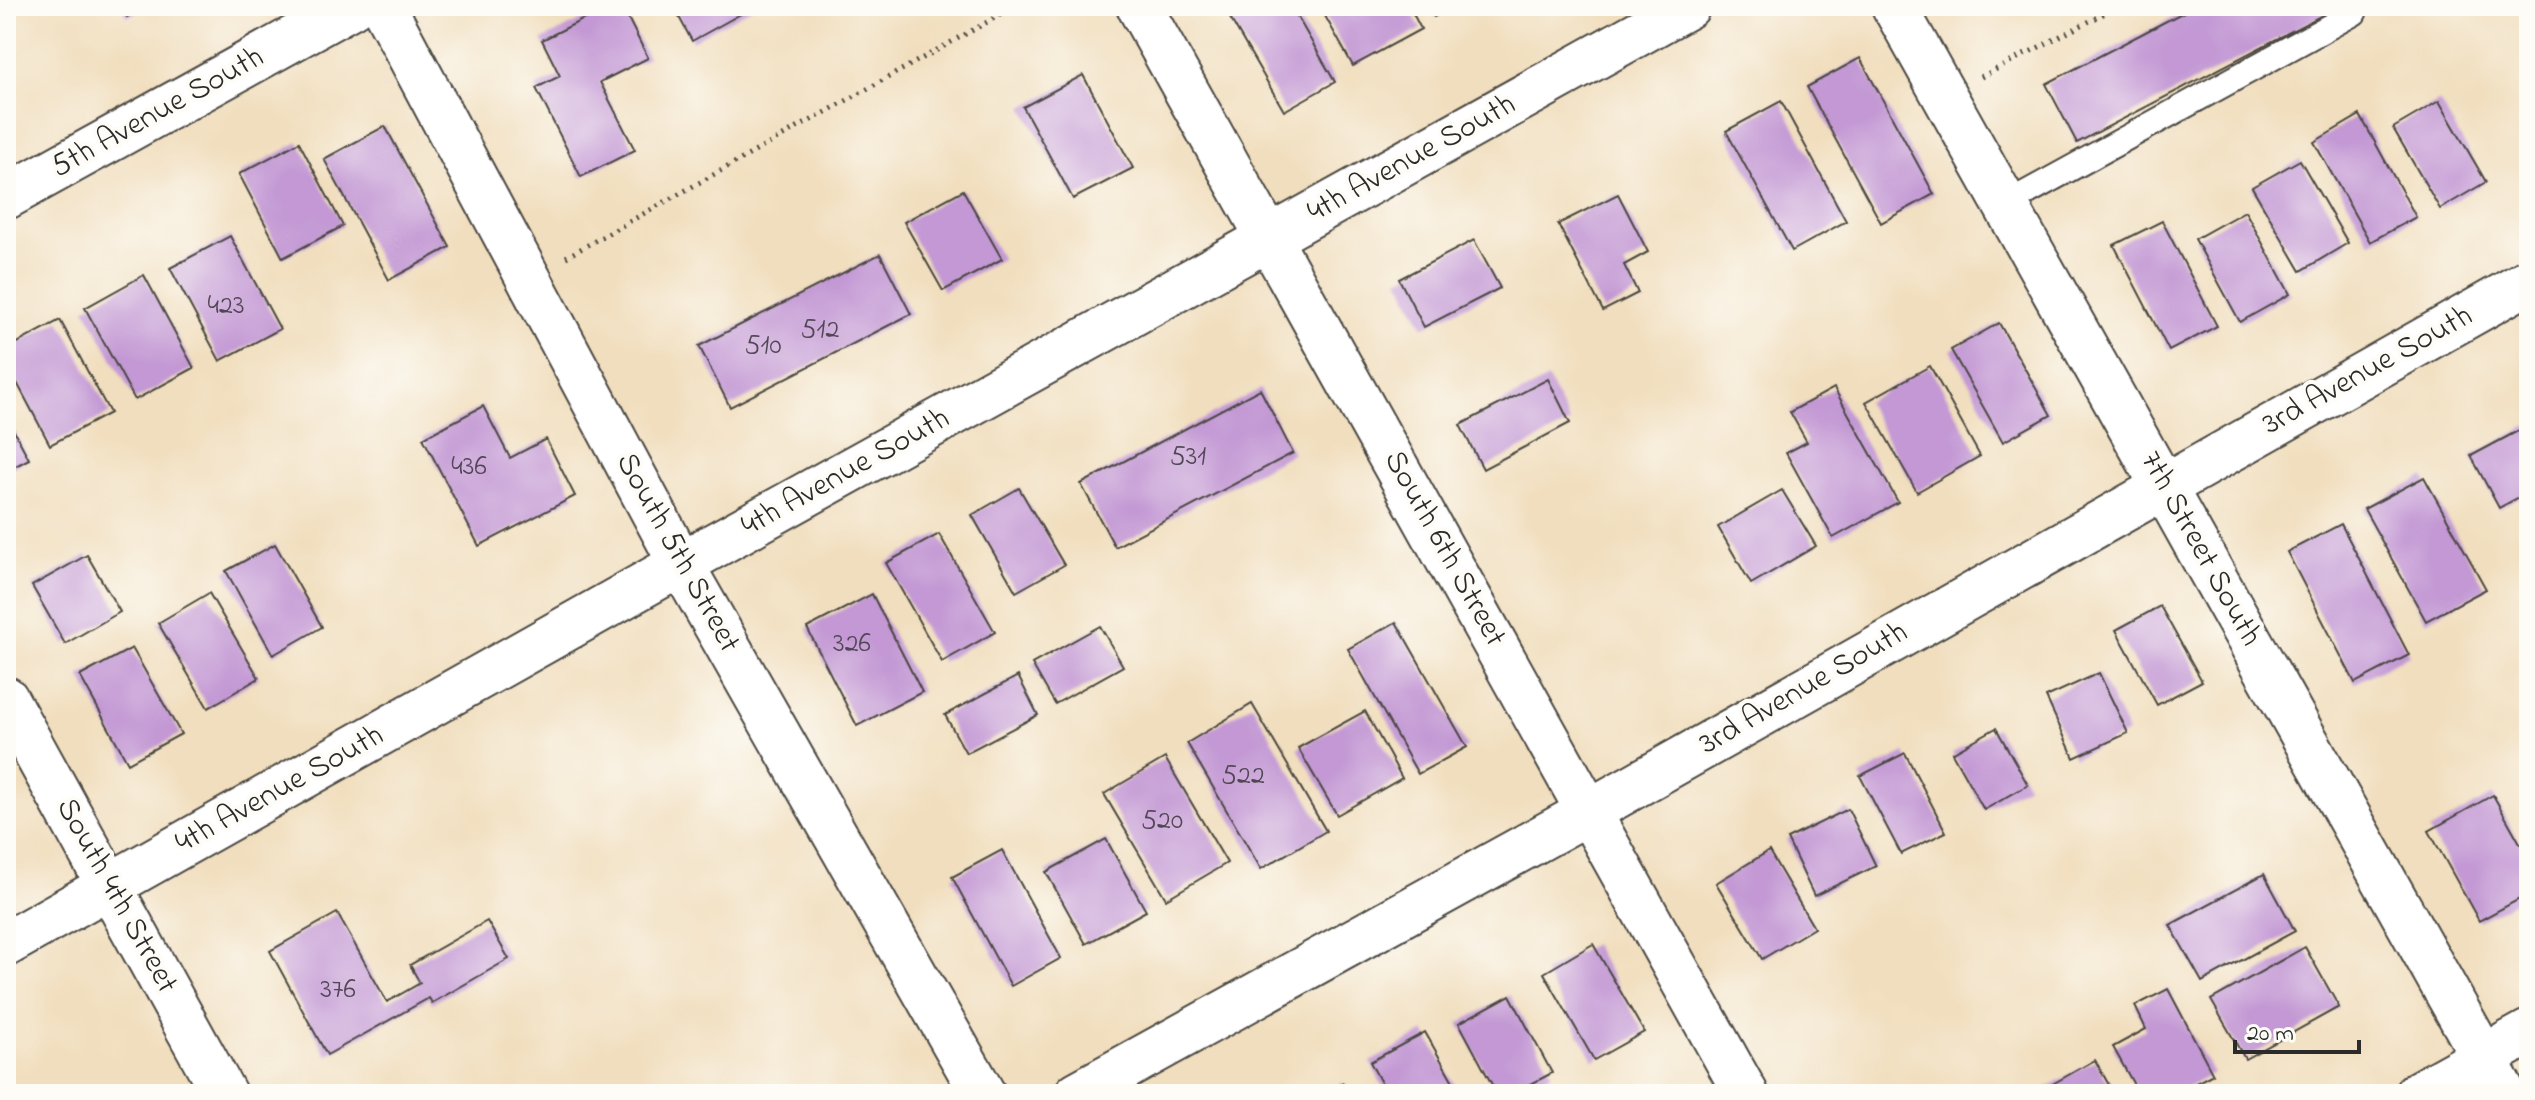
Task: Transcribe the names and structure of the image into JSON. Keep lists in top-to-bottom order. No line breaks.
{"streets":{"street":["5th Avenue South","4th Avenue South","3rd Avenue South","South 6th Street","7th Street South","South 5th Street","South 4th Street"]},"crossings":[["4th Avenue South","South 6th Street"],["4th Avenue South","South 5th Street"],["4th Avenue South","South 4th Street"],["3rd Avenue South","South 6th Street"],["3rd Avenue South","7th Street South"]],"house_numbers":["423","512","510","531","436","326","522","520","376"],"scale_bar":"20 m"}
